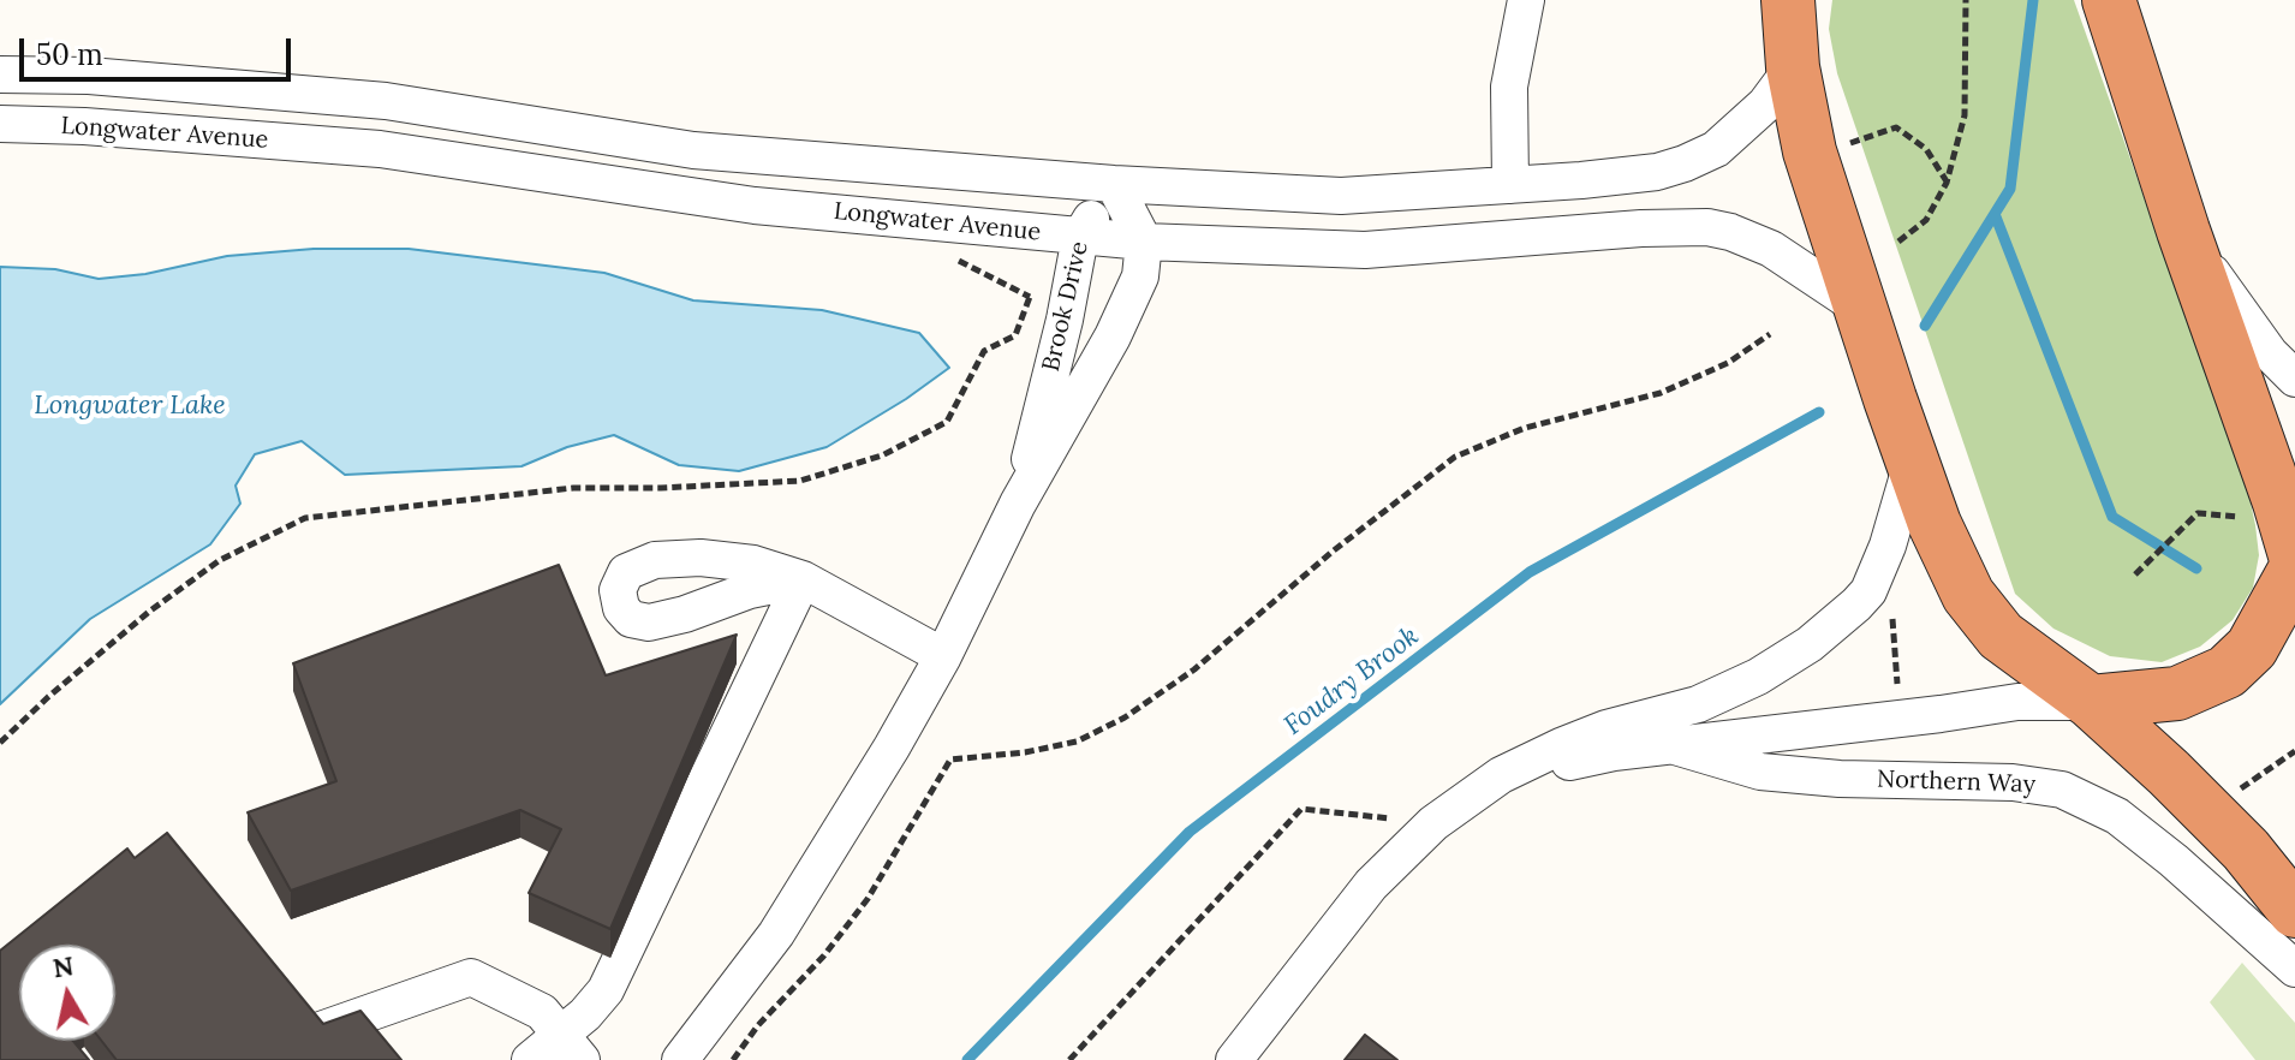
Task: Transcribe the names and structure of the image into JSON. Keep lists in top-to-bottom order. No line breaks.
{"streets":{"street":["Longwater Avenue","Brook Drive","Northern Way"]},"crossings":[["Longwater Avenue","Brook Drive"]],"water":["Longwater Lake","Foudry Brook"],"scale_bar":"50 m","north":"top"}
